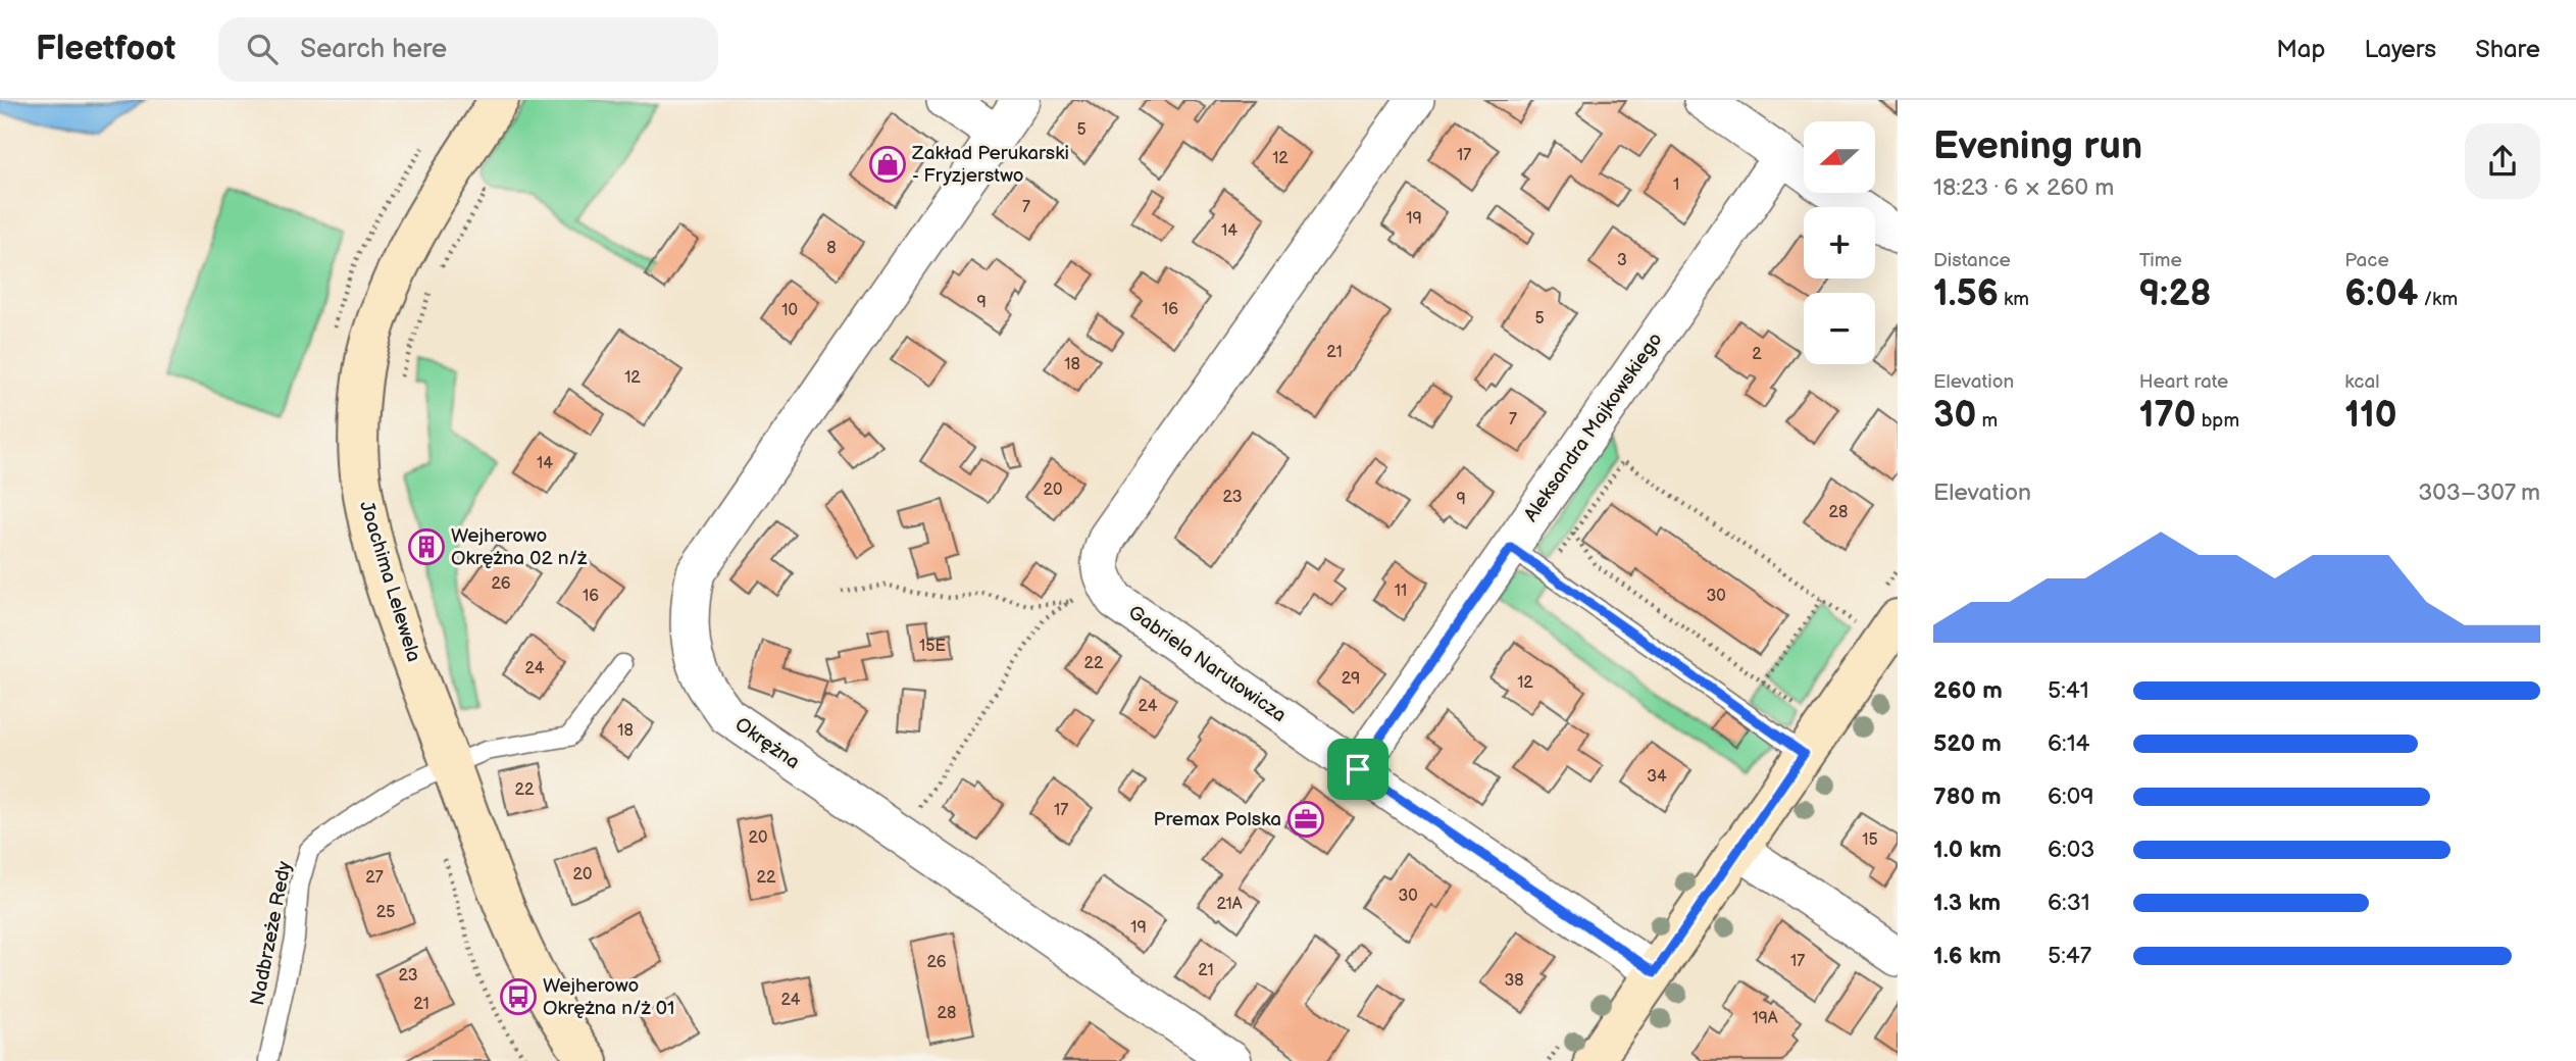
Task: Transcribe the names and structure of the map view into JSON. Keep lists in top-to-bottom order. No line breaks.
{"streets":{"main road":["Joachima Lelewela"],"street":["Aleksandra Majkowskiego","Gabriela Narutowicza","Okrężna"],"lane":["Nadbrzeże Redy"]},"crossings":[["Aleksandra Majkowskiego","Gabriela Narutowicza"],["Joachima Lelewela","Nadbrzeże Redy"]],"places":{"shop":["Zakład Perukarski - Fryzjerstwo"],"building":["Wejherowo Okrężna 02 n/ż"],"office":["Premax Polska"],"bus stop":["Wejherowo Okrężna n/ż 01"]},"house_numbers":["5","17","12","1","7","19","14","8","3","9","16","10","5","21","2","18","12","7","14","20","23","9","28","26","11","16","30","15E","22","24","29","12","24","18","34","22","17","20","15","20","27","22","30","21A","25","19","17","26","21","23","38","24","21","28","19A"],"north":"left","page":{"header":"Fleetfoot","search":"Search here","nav":["Map","Layers","Share"],"heading":["Evening run","18:23 · 6 × 260 m"],"map_buttons":["+","−"],"stats":[["Distance","1.56 km"],["Time","9:28"],["Pace","6:04 /km"],["Elevation","30 m"],["Heart rate","170 bpm"],["kcal","110"]],"chart":["Elevation","303–307 m"],"list":[{"name":"260 m","note":"5:41"},{"name":"520 m","note":"6:14"},{"name":"780 m","note":"6:09"},{"name":"1.0 km","note":"6:03"},{"name":"1.3 km","note":"6:31"},{"name":"1.6 km","note":"5:47"}]}}
